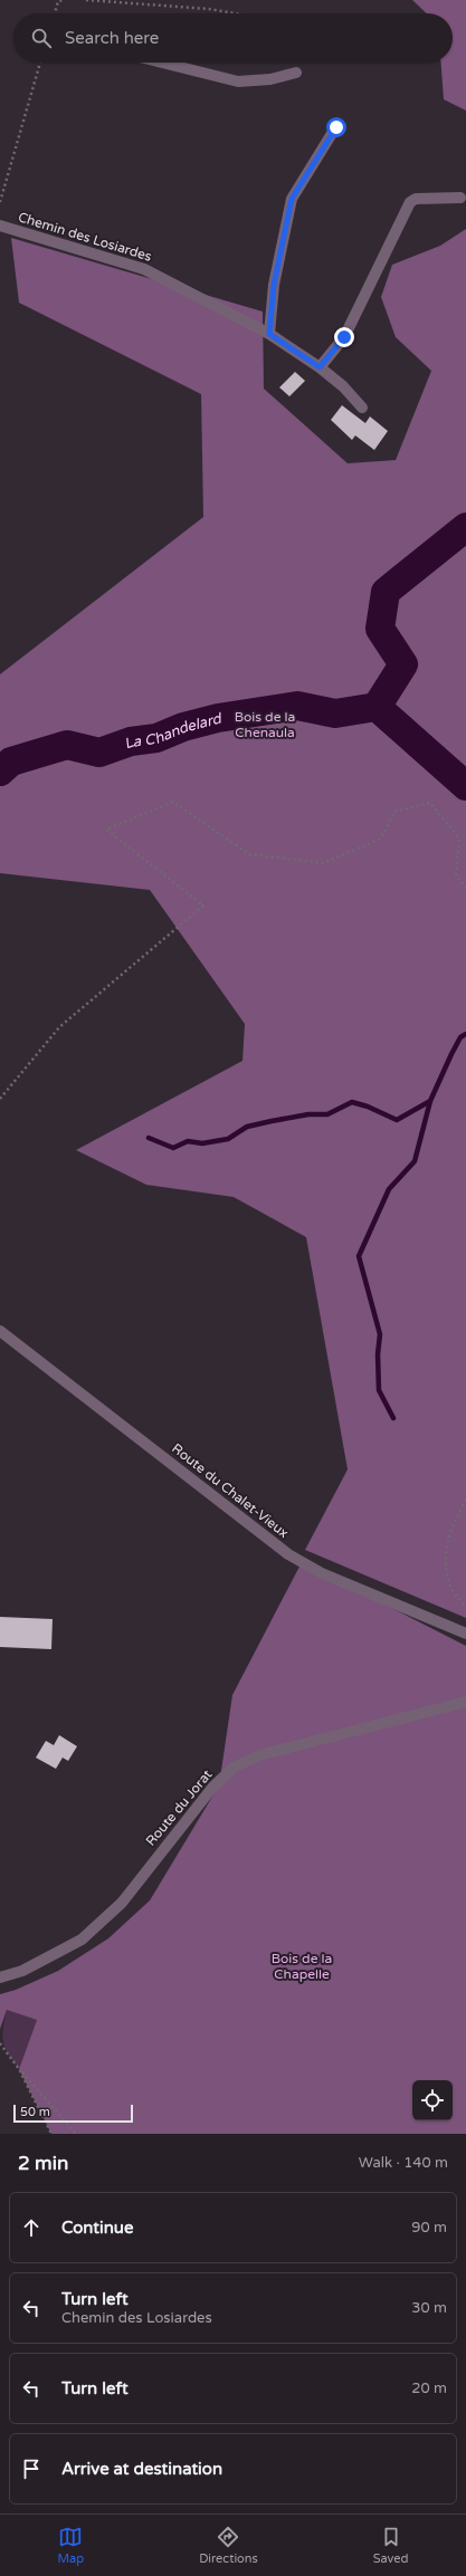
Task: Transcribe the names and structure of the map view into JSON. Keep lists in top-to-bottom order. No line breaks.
{"streets":{"street":["Chemin des Losiardes","Route du Chalet-Vieux","Route du Jorat"]},"water":["La Chandelard"],"parks":["Bois de la Chenaula","Bois de la Chapelle"],"scale_bar":"50 m","page":{"search":"Search here","scale":"50 m","heading":["2 min","Walk · 140 m"],"list":[["Continue","90 m"],["Turn left","Chemin des Losiardes","30 m"],["Turn left","20 m"],"Arrive at destination"],"nav":["Map","Directions","Saved"]}}
